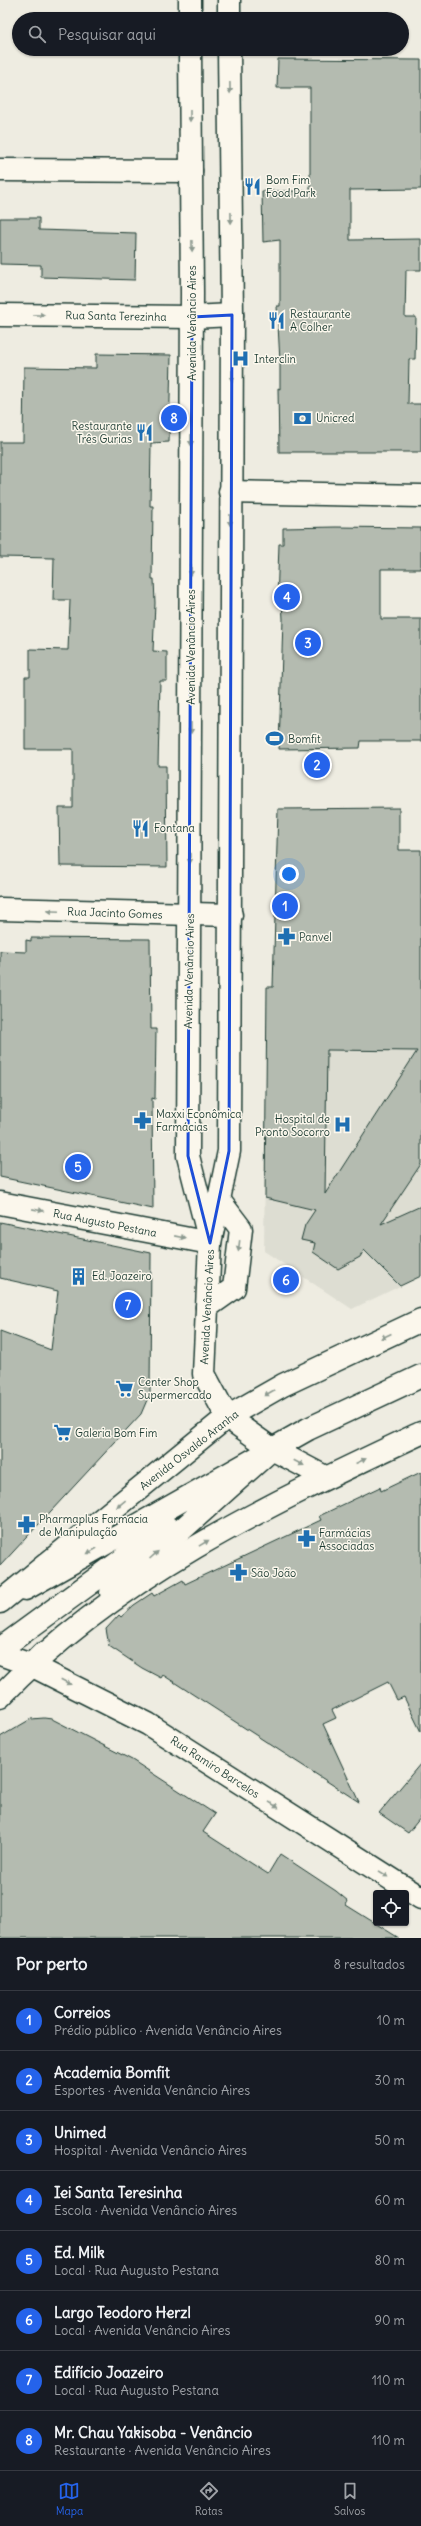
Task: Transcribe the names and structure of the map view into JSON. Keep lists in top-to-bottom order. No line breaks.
{"streets":{"main road":["Rua Santa Terezinha","Avenida Venâncio Aires","Rua Jacinto Gomes","Rua Augusto Pestana","Avenida Osvaldo Aranha","Rua Ramiro Barcelos"]},"crossings":[["Rua Santa Terezinha","Avenida Venâncio Aires"],["Avenida Venâncio Aires","Rua Jacinto Gomes"],["Avenida Venâncio Aires","Rua Augusto Pestana"],["Avenida Venâncio Aires","Avenida Osvaldo Aranha"]],"one_way":["Avenida Venâncio Aires","Rua Jacinto Gomes","Rua Augusto Pestana","Rua Ramiro Barcelos"],"places":{"restaurant":["Bom Fim Food Park","Restaurante A Colher","Restaurante Três Gurias","Fontana"],"hospital":["Interclin","Hospital de Pronto Socorro"],"bank":["Unicred"],"sports":["Bomfit"],"pharmacy":["Panvel","Maxxi Econômica Farmácias","Pharmaplus Farmacia de Manipulação","Farmácias Associadas","São João"],"building":["Ed. Joazeiro"],"supermarket":["Center Shop Supermercado","Galeria Bom Fim"]},"page":{"search":"Pesquisar aqui","pins":["8","4","3","2","1","5","6","7"],"heading":["Por perto","8 resultados"],"list":[{"mark":"1","name":"Correios","note":"Prédio público · Avenida Venâncio Aires","value":"10 m"},{"mark":"2","name":"Academia Bomfit","note":"Esportes · Avenida Venâncio Aires","value":"30 m"},{"mark":"3","name":"Unimed","note":"Hospital · Avenida Venâncio Aires","value":"50 m"},{"mark":"4","name":"Iei Santa Teresinha","note":"Escola · Avenida Venâncio Aires","value":"60 m"},{"mark":"5","name":"Ed. Milk","note":"Local · Rua Augusto Pestana","value":"80 m"},{"mark":"6","name":"Largo Teodoro Herzl","note":"Local · Avenida Venâncio Aires","value":"90 m"},{"mark":"7","name":"Edifício Joazeiro","note":"Local · Rua Augusto Pestana","value":"110 m"},{"mark":"8","name":"Mr. Chau Yakisoba - Venâncio","note":"Restaurante · Avenida Venâncio Aires","value":"110 m"}],"nav":["Mapa","Rotas","Salvos"]}}
